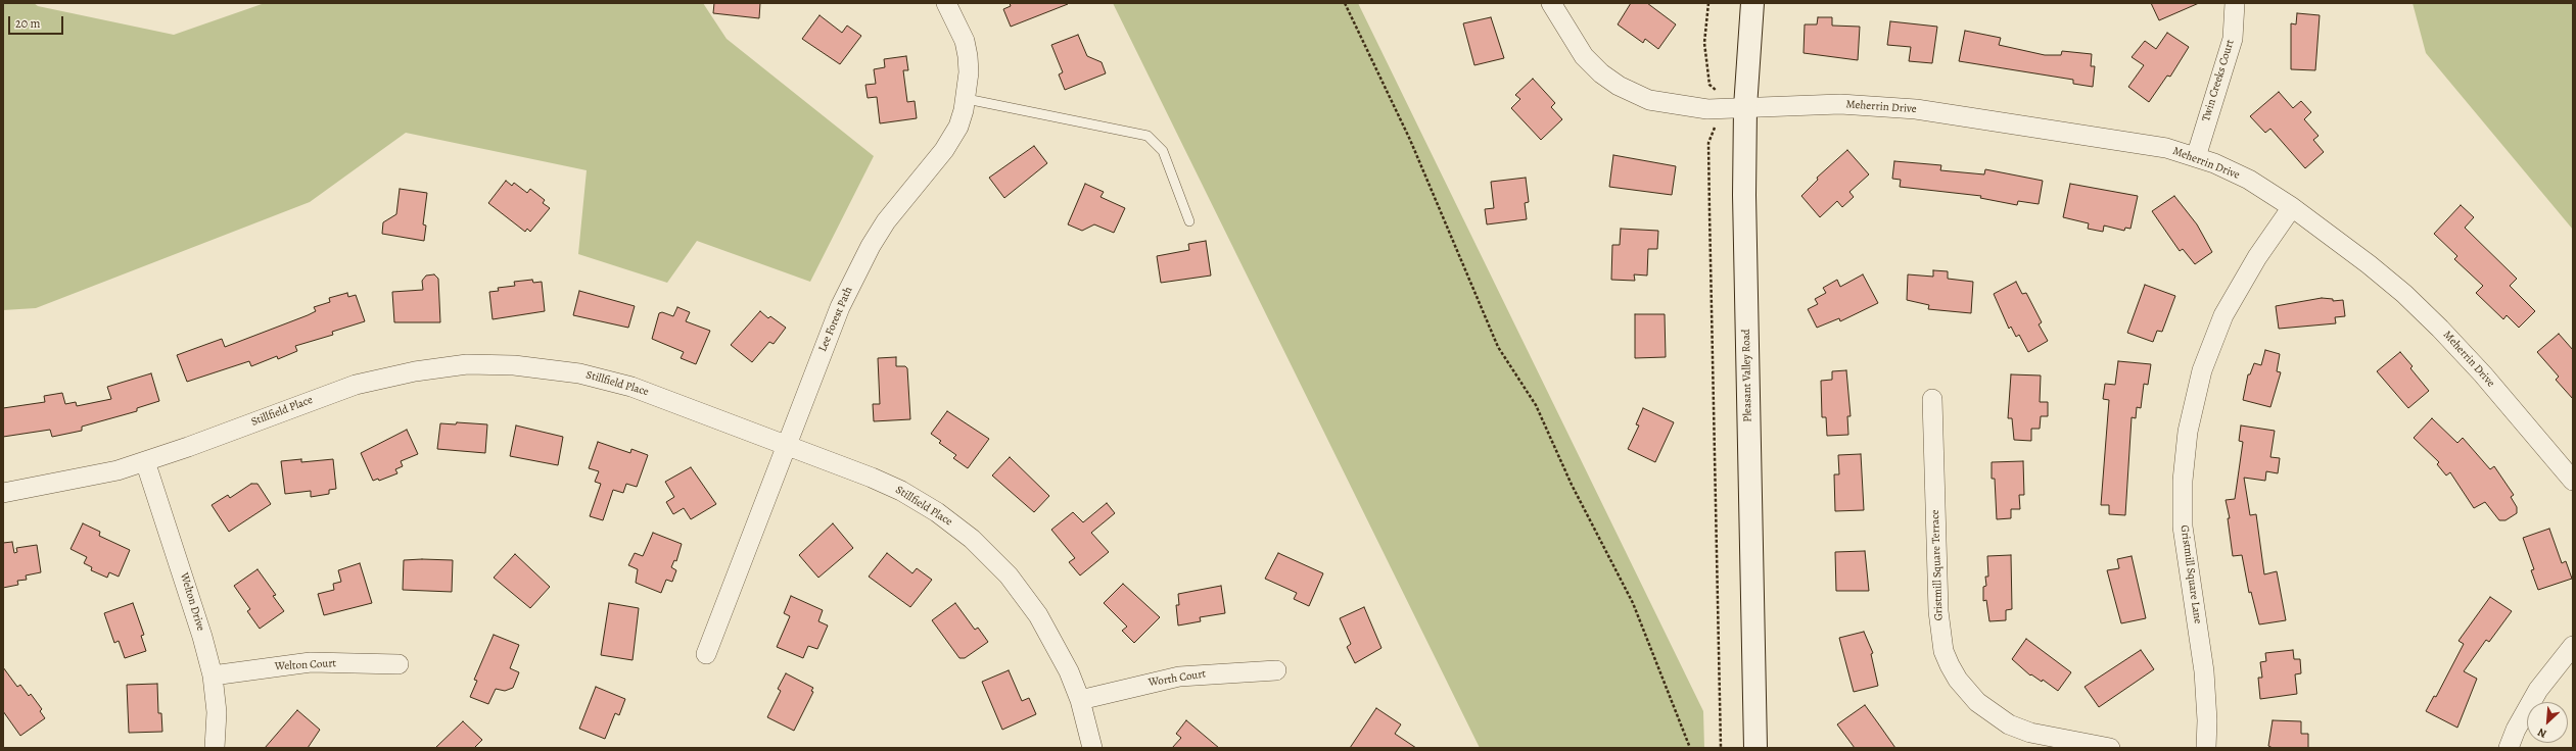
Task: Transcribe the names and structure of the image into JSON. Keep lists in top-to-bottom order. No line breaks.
{"streets":{"main road":["Pleasant Valley Road"],"street":["Twin Creeks Court","Meherrin Drive","Lee Forest Path","Stillfield Place","Gristmill Square Terrace","Gristmill Square Lane","Welton Drive","Welton Court","Worth Court"]},"crossings":[["Twin Creeks Court","Meherrin Drive"],["Meherrin Drive","Pleasant Valley Road"],["Meherrin Drive","Gristmill Square Lane"],["Lee Forest Path","Stillfield Place"],["Stillfield Place","Welton Drive"],["Stillfield Place","Worth Court"],["Welton Drive","Welton Court"]],"scale_bar":"20 m","north":"bottom left"}
